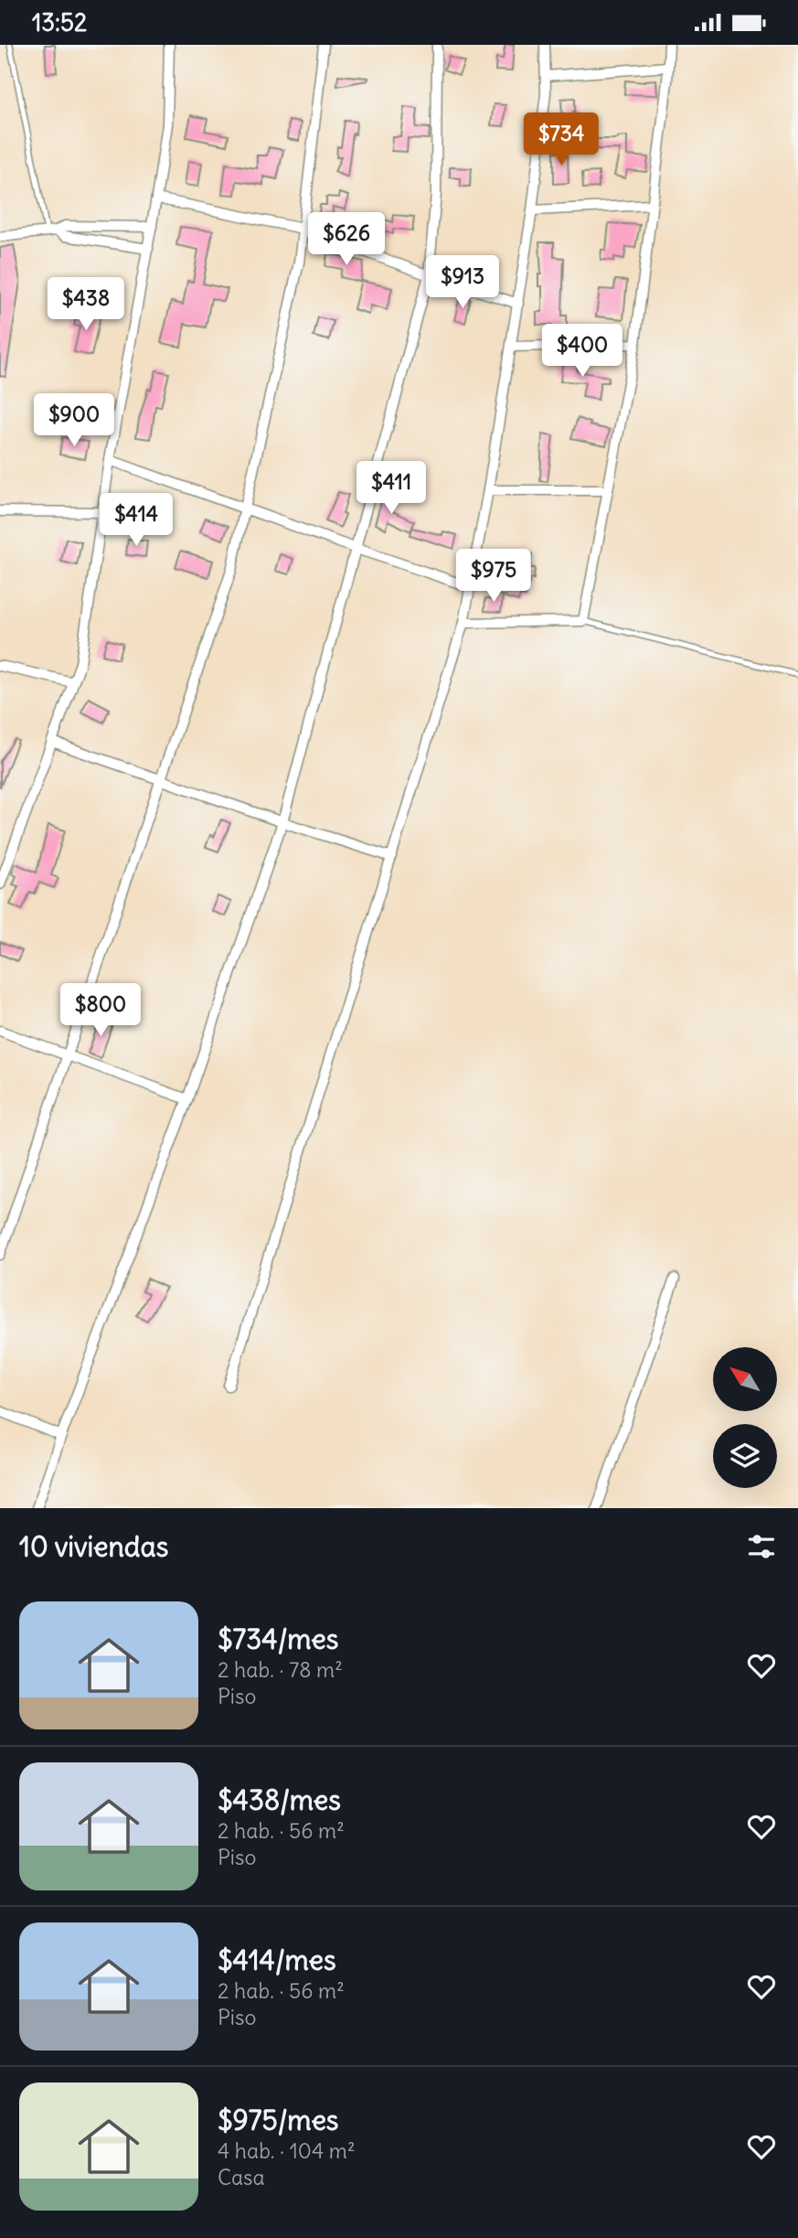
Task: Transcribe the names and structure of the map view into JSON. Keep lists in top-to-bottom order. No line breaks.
{"north":"top left","page":{"status":"13:52","price":["$734","$626","$913","$438","$400","$900","$411","$414","$975","$800"],"heading":"10 viviendas","list":[{"name":"$734/mes","note":"2 hab. · 78 m² · Piso"},{"name":"$438/mes","note":"2 hab. · 56 m² · Piso"},{"name":"$414/mes","note":"2 hab. · 56 m² · Piso"},{"name":"$975/mes","note":"4 hab. · 104 m² · Casa"}]}}
